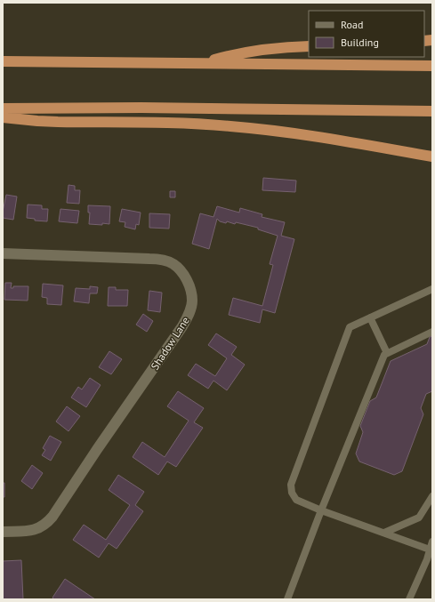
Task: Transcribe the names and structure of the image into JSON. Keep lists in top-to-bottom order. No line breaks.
{"streets":{"street":["Shadow Lane"]},"legend":["Road","Building"]}
